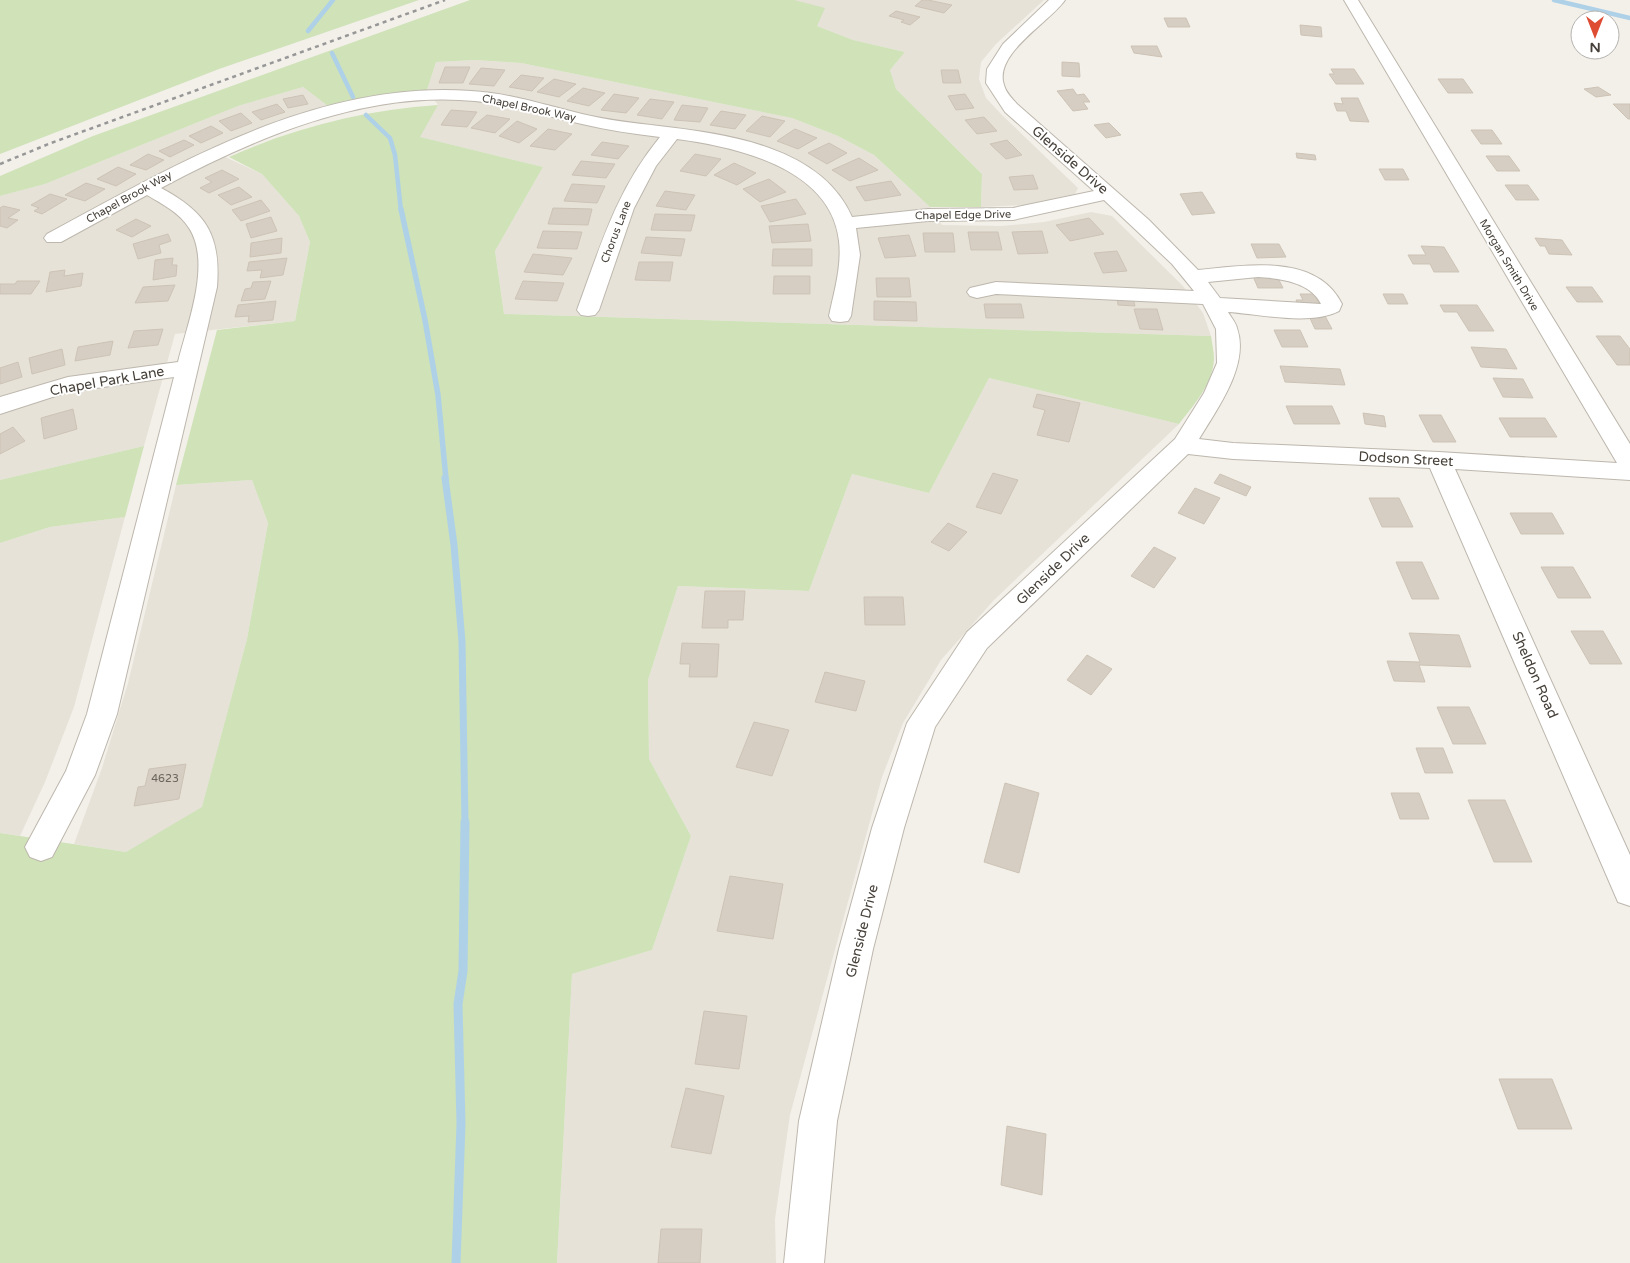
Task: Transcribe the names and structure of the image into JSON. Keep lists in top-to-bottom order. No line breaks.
{"streets":{"street":["Chapel Brook Way","Glenside Drive","Chapel Edge Drive","Chorus Lane","Morgan Smith Drive","Chapel Park Lane","Dodson Street","Sheldon Road"]},"crossings":[["Chapel Brook Way","Chapel Edge Drive"],["Chapel Brook Way","Chorus Lane"],["Glenside Drive","Chapel Edge Drive"],["Glenside Drive","Dodson Street"],["Dodson Street","Sheldon Road"]],"house_numbers":["4623"],"north":"bottom"}
